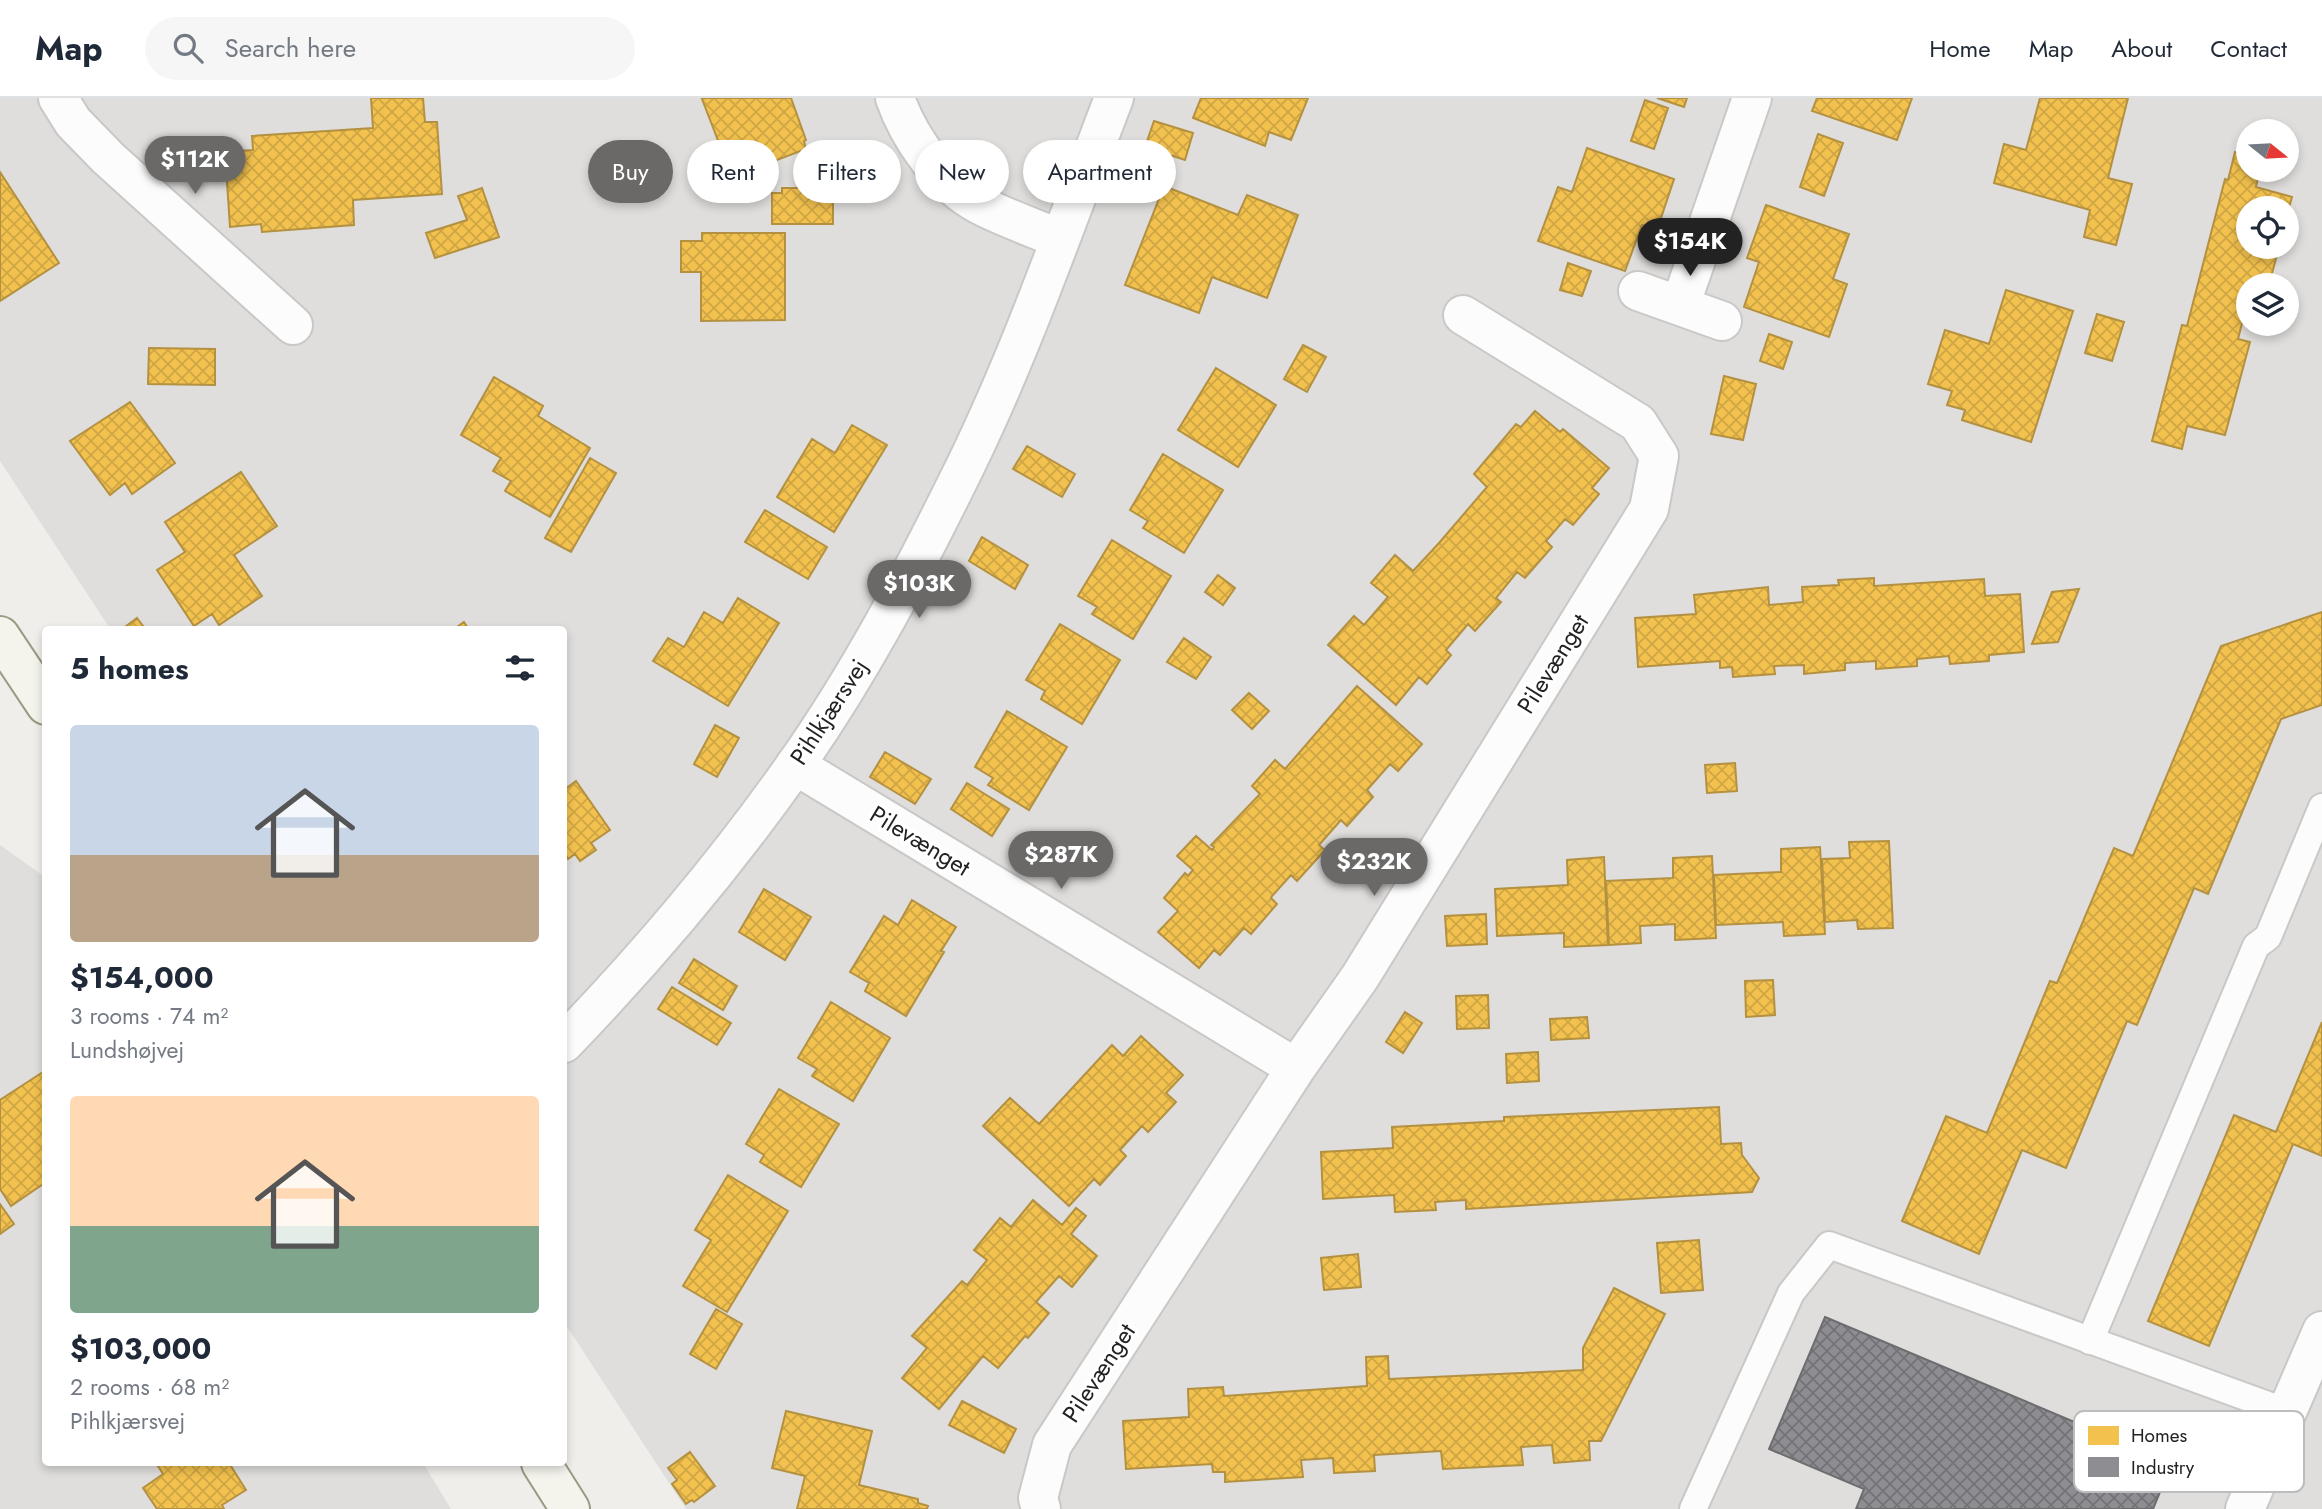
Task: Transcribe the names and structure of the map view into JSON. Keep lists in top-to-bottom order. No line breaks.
{"streets":{"street":["Pilevænget","Pihlkjærsvej"]},"crossings":[["Pilevænget","Pihlkjærsvej"]],"legend":["Homes","Industry"],"north":"right","page":{"header":"Map","search":"Search here","nav":["Home","Map","About","Contact"],"price":["$112K","$154K","$103K","$287K","$232K"],"chip":["Buy","Rent","Filters","New","Apartment"],"heading":"5 homes","list":[{"name":"$154,000","note":"3 rooms · 74 m² · Lundshøjvej"},{"name":"$103,000","note":"2 rooms · 68 m² · Pihlkjærsvej"}]}}
